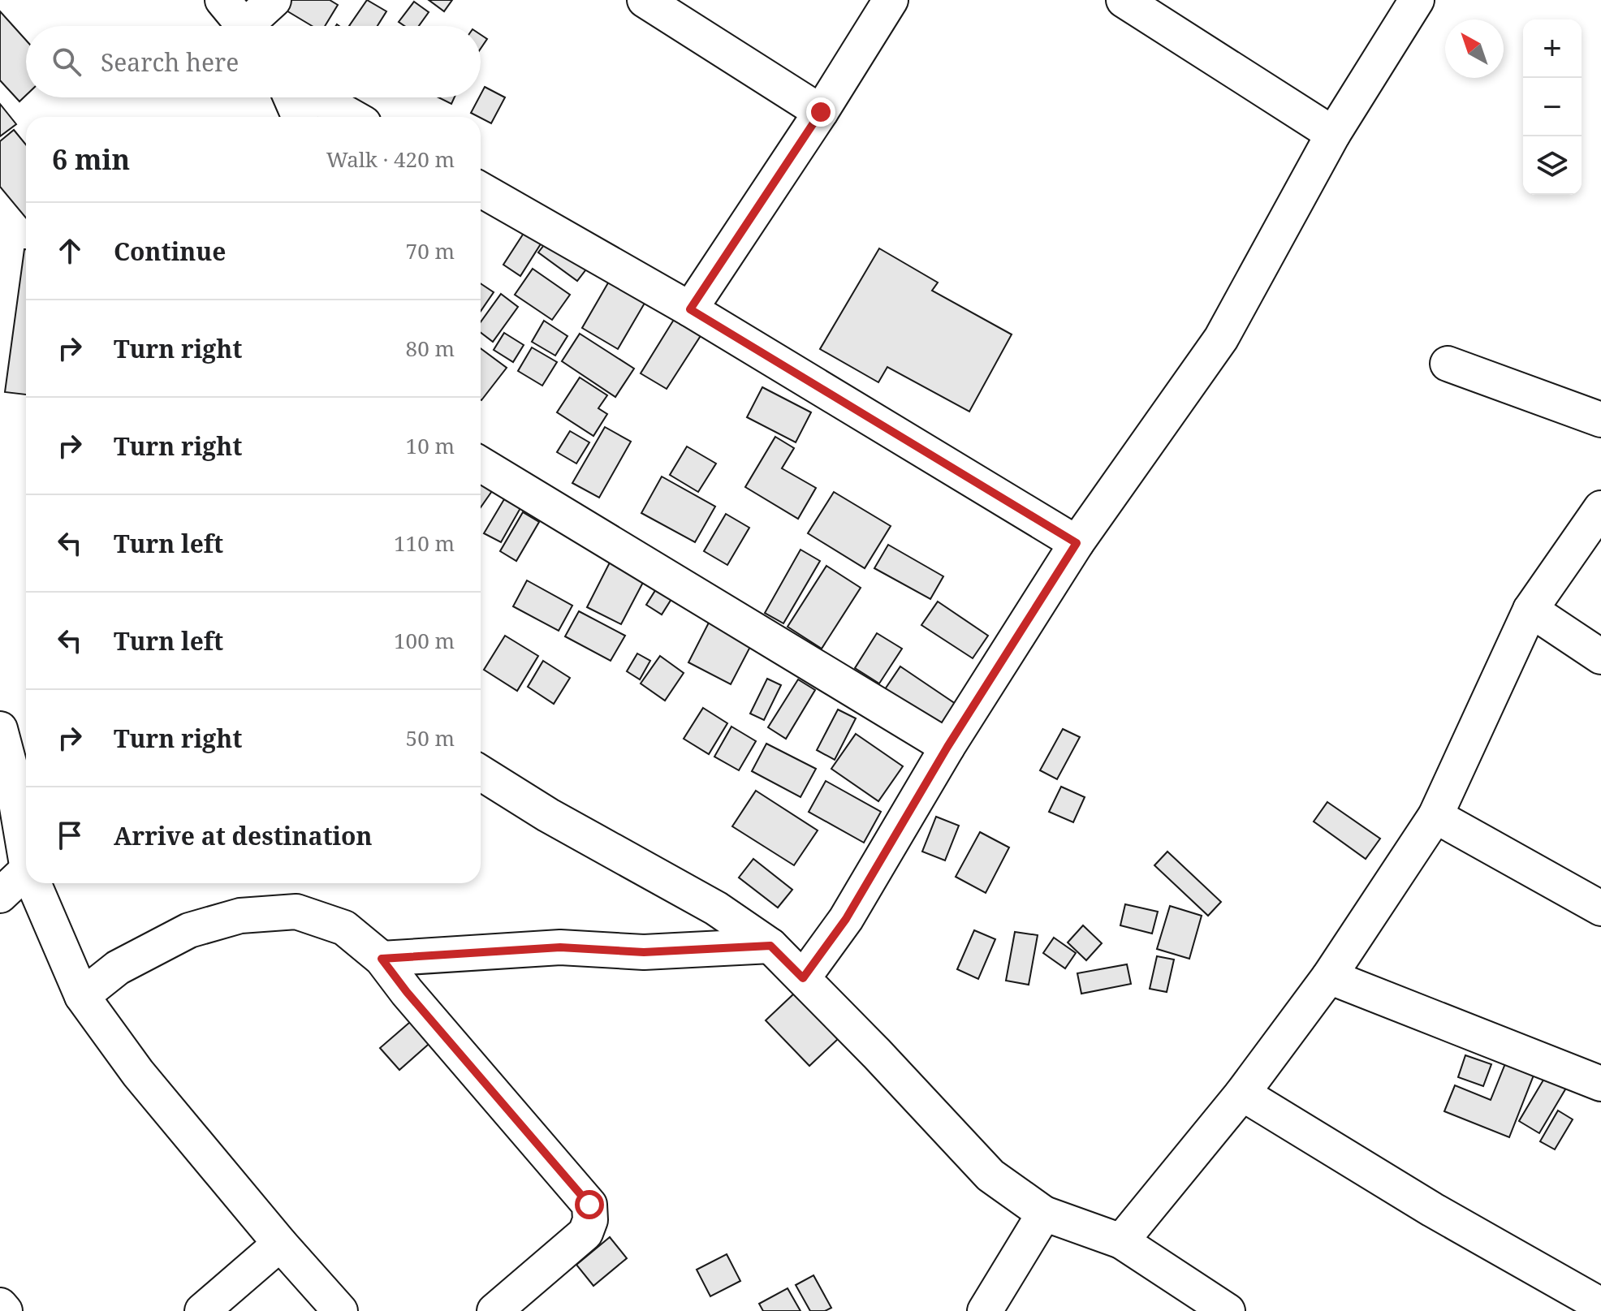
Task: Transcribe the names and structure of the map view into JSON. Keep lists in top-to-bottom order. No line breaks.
{"north":"top left","page":{"map_buttons":["+","−"],"search":"Search here","heading":["6 min","Walk · 420 m"],"list":[["Continue","70 m"],["Turn right","80 m"],["Turn right","10 m"],["Turn left","110 m"],["Turn left","100 m"],["Turn right","50 m"],"Arrive at destination"]}}
